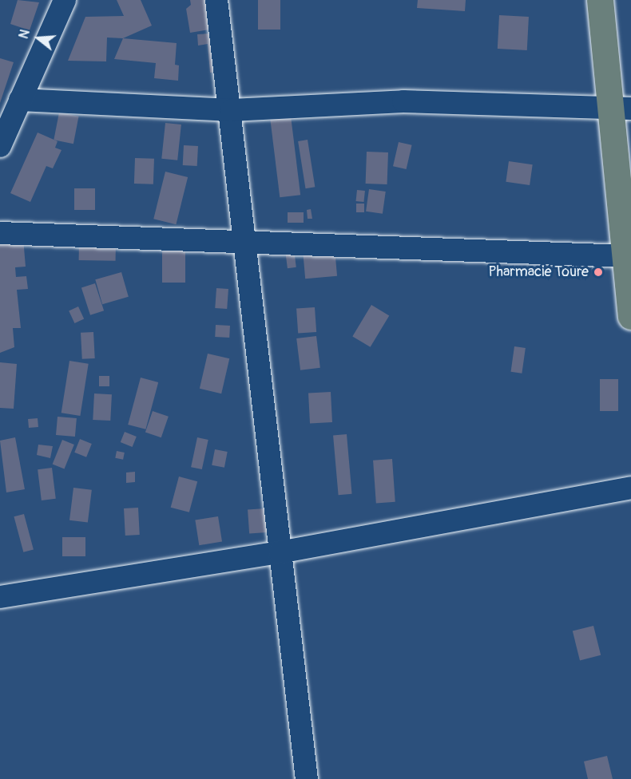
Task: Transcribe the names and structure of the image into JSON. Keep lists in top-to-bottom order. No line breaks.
{"places":["Pharmacie Toure"],"north":"left"}
